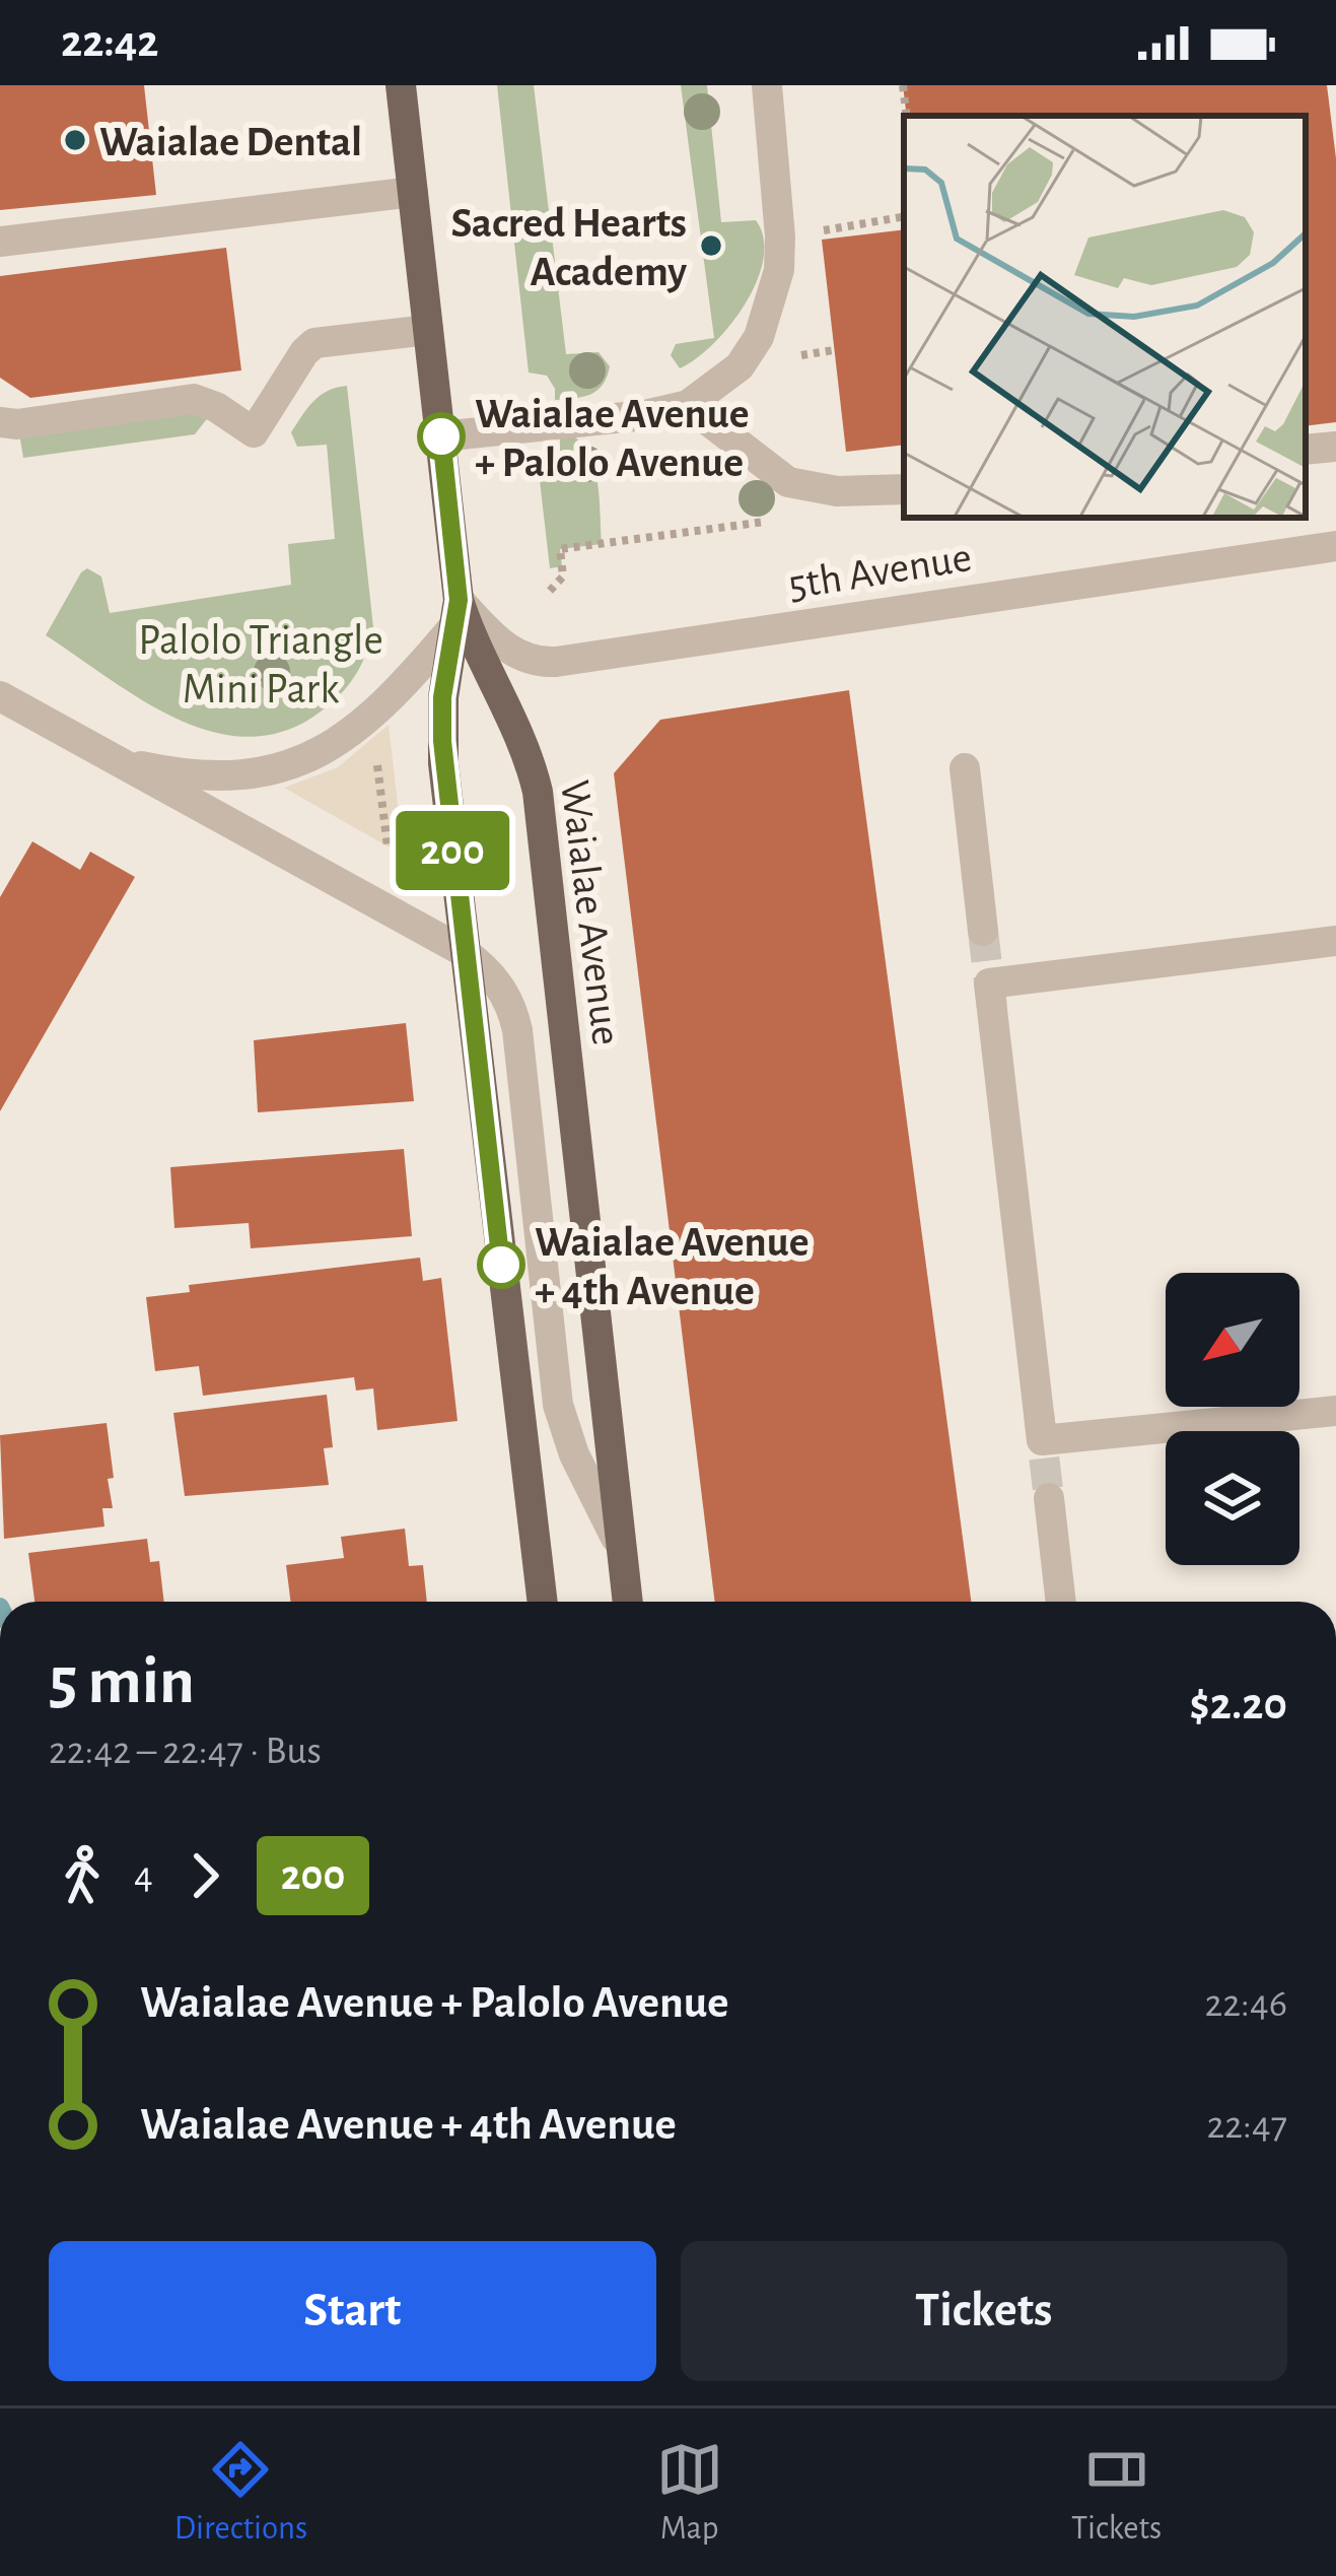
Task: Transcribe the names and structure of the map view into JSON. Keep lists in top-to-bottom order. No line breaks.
{"streets":{"main road":["Waialae Avenue"],"street":["5th Avenue"]},"crossings":[["5th Avenue","Waialae Avenue"]],"parks":["Palolo Triangle Mini Park"],"places":["Waialae Dental","Sacred Hearts Academy","Waialae Avenue + Palolo Avenue","Waialae Avenue + 4th Avenue"],"lines":["bus line 200"],"north":"bottom left","page":{"status":"22:42","on_map":"200","heading":["5 min","22:42 – 22:47 · Bus","$2.20"],"legs":["4","200"],"list":[{"name":"Waialae Avenue + Palolo Avenue","value":"22:46"},{"name":"Waialae Avenue + 4th Avenue","value":"22:47"}],"buttons":["Start","Tickets"],"tabs":["Directions","Map","Tickets"]}}
